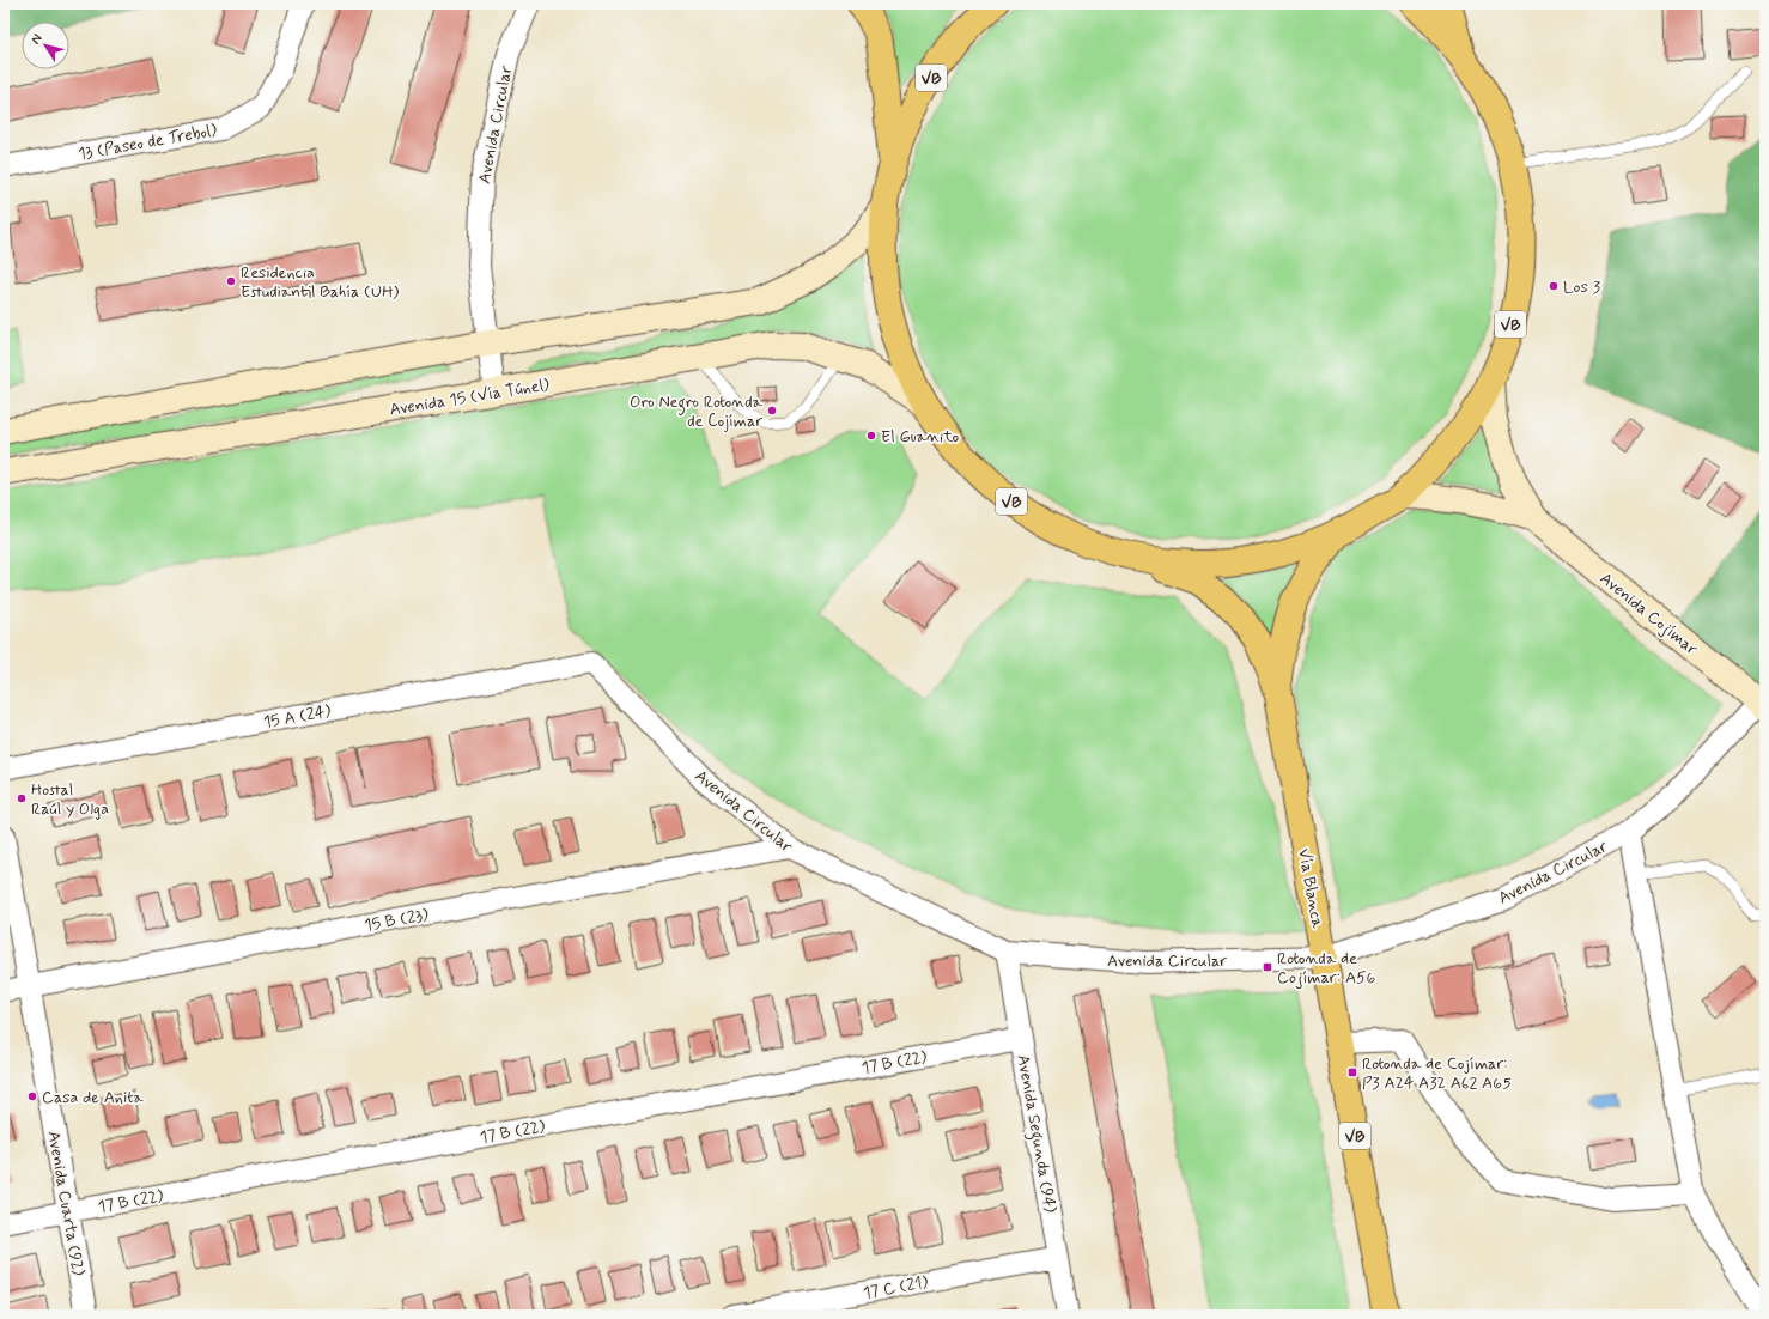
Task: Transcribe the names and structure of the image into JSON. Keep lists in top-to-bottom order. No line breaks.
{"streets":{"main road":["VB","Avenida 15 (Vía Túnel)","Avenida Cojímar","Vía Blanca"],"street":["Avenida Circular","13 (Paseo de Trebol)","15 A (24)","15 B (23)","17 B (22)","Avenida Segunda (94)","Avenida Cuarta (92)","17 C (21)"]},"crossings":[["VB","Avenida 15 (Vía Túnel)"],["VB","Avenida Cojímar"],["VB","Vía Blanca"],["Avenida Circular","Avenida 15 (Vía Túnel)"],["Avenida Circular","Avenida Cojímar"],["Avenida Circular","15 A (24)"],["Avenida Circular","Vía Blanca"],["Avenida Circular","15 B (23)"],["Avenida Circular","Avenida Segunda (94)"],["15 B (23)","Avenida Cuarta (92)"],["17 B (22)","Avenida Segunda (94)"],["17 B (22)","Avenida Cuarta (92)"],["Avenida Segunda (94)","17 C (21)"]],"places":{"other":["Residencia Estudiantil Bahía (UH)","Los 3","Oro Negro Rotonda de Cojímar","El Guanito","Hostal Raúl y Olga","Casa de Anita"],"transit":["Rotonda de Cojímar: A56","Rotonda de Cojímar: P3 A24 A32 A62 A65"]},"north":"top left"}
